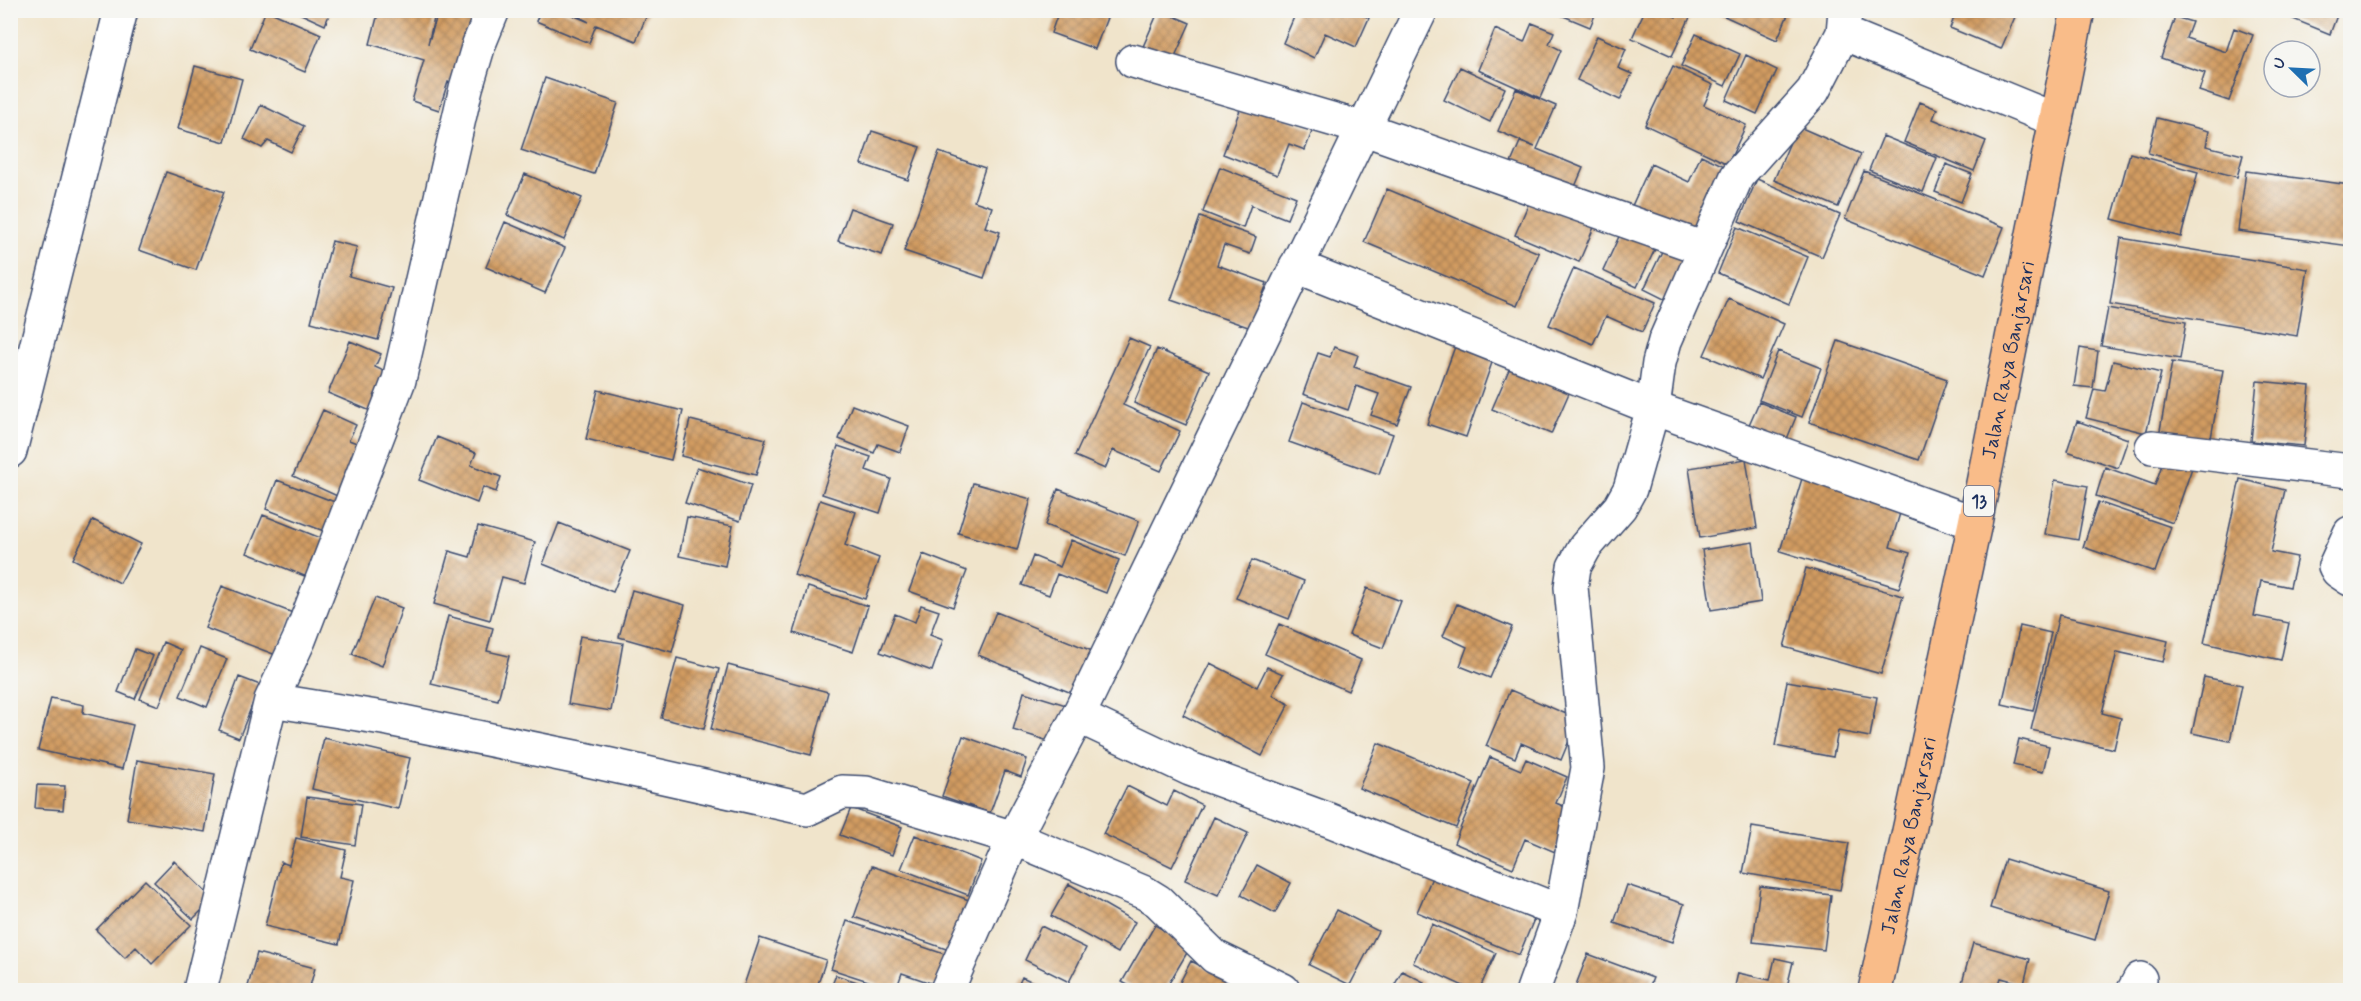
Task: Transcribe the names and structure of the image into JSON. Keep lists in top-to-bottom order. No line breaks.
{"streets":{"highway":["Jalan Raya Banjarsari","13"]},"north":"top left"}
